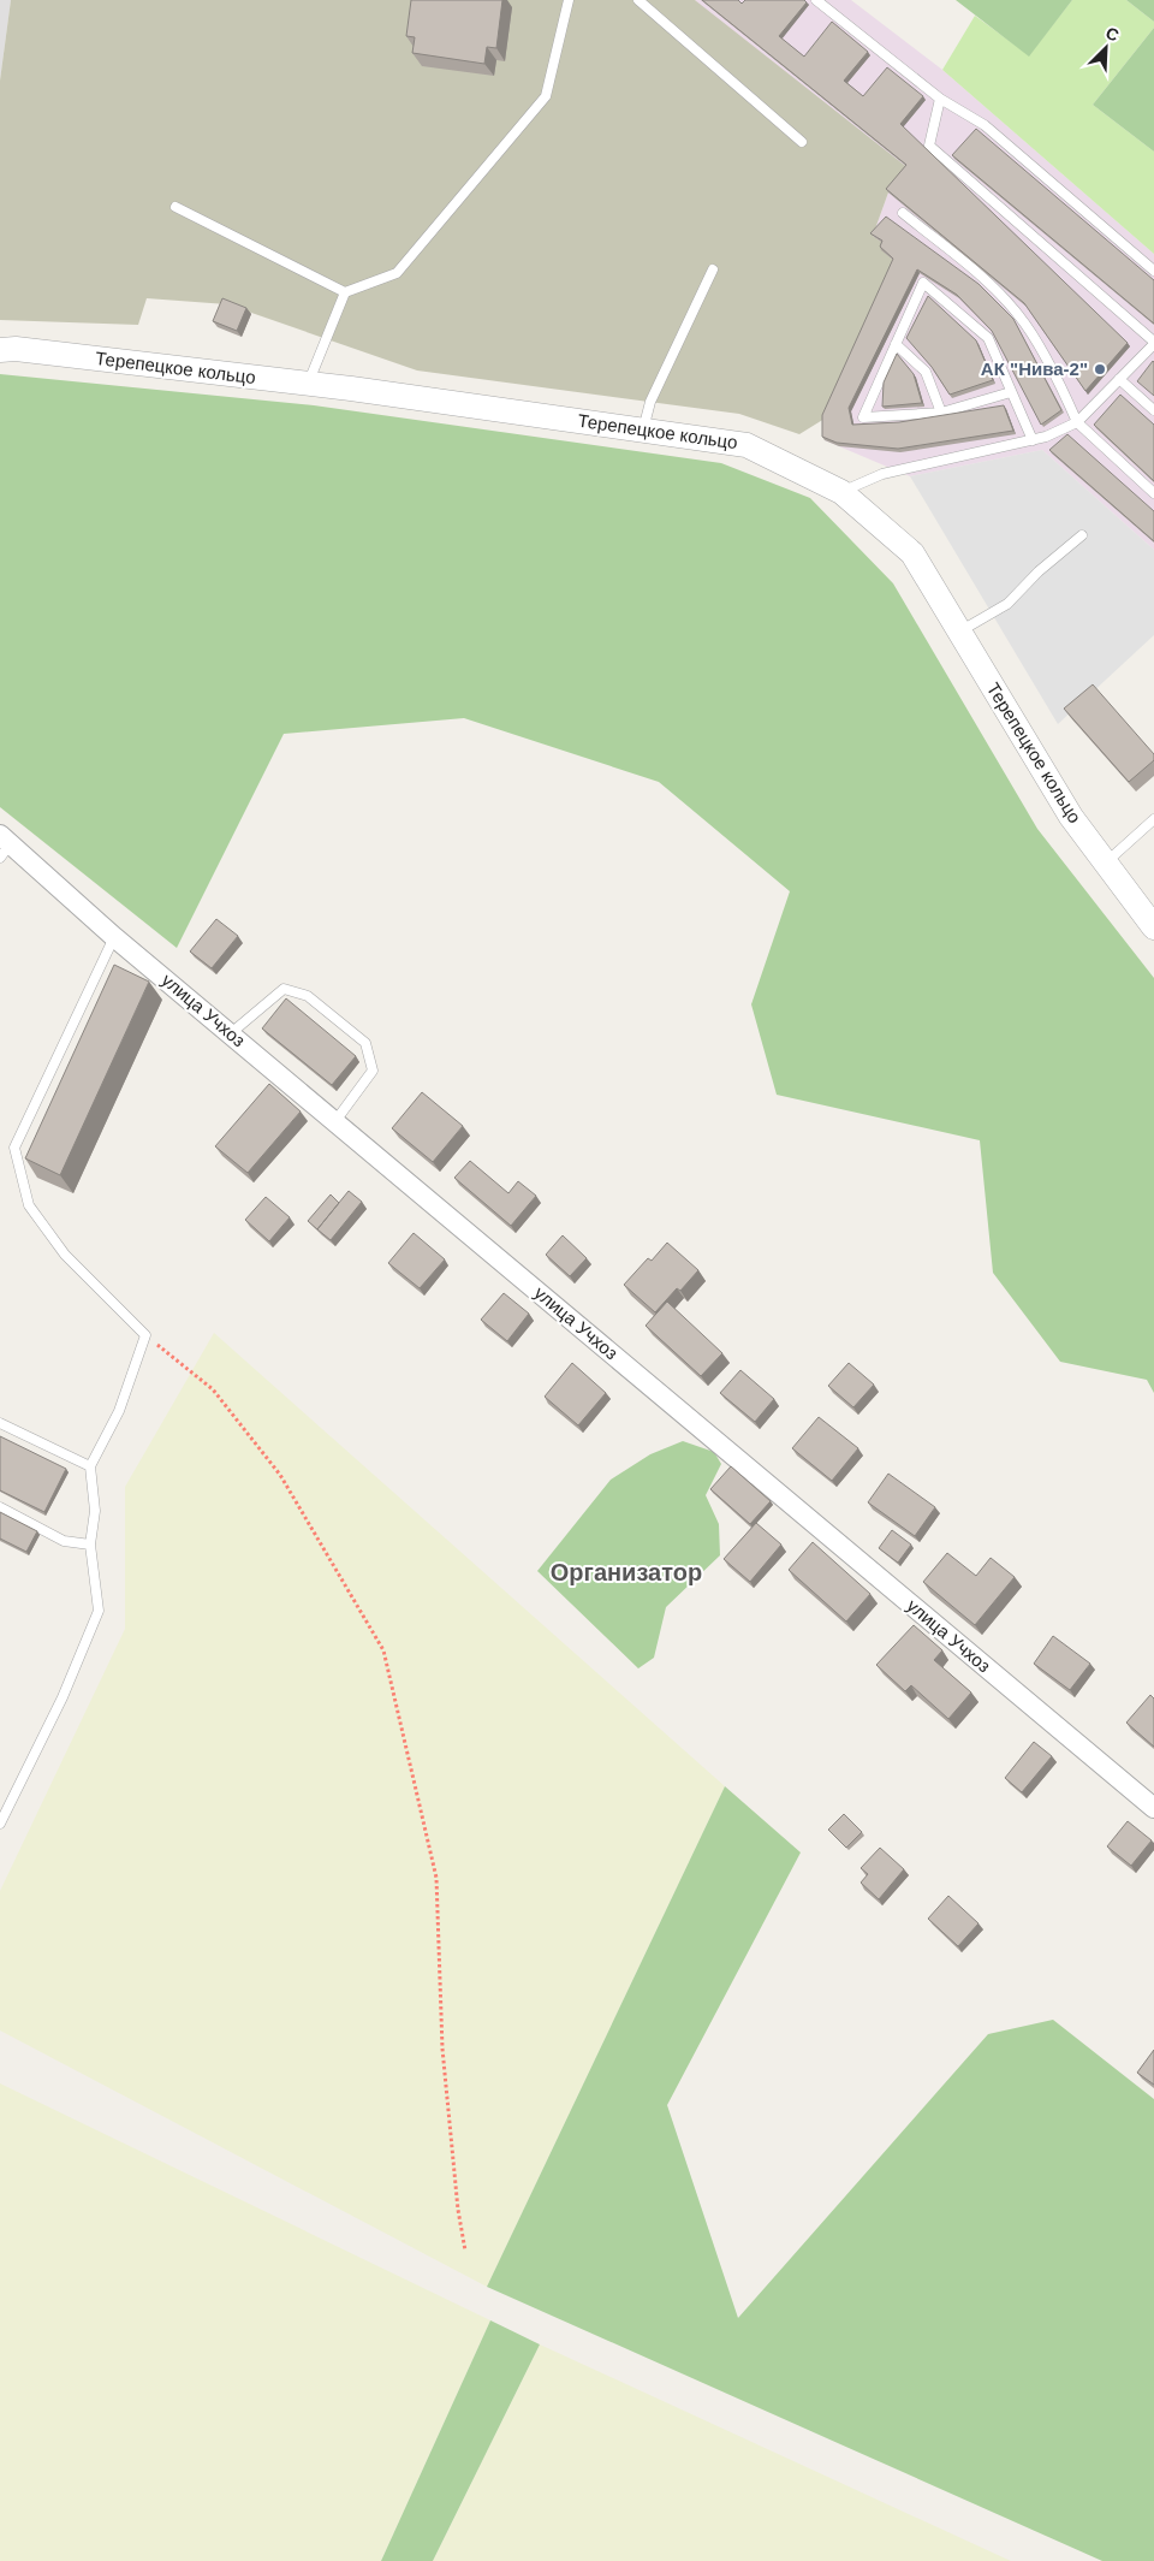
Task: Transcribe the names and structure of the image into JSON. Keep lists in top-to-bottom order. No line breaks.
{"streets":{"street":["Терепецкое кольцо","улица Учхоз"]},"districts":["Организатор"],"places":["АК \"Нива-2\""],"north":"top right"}
